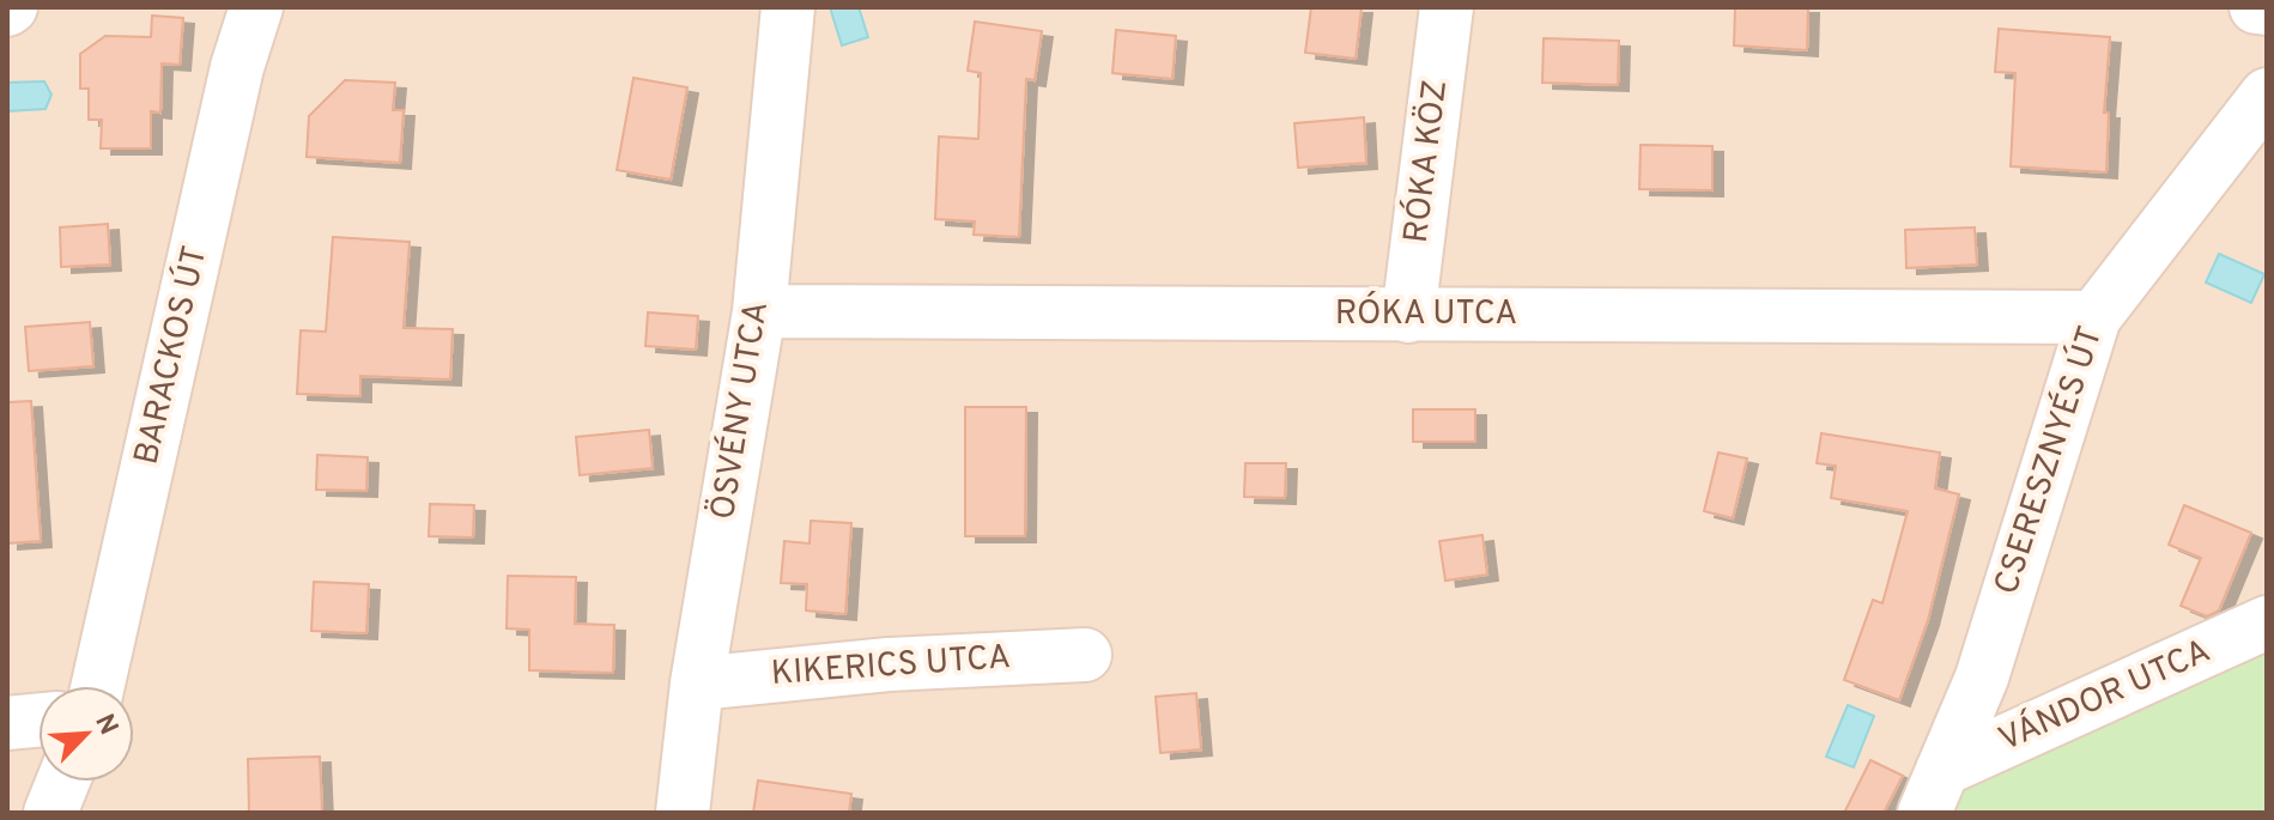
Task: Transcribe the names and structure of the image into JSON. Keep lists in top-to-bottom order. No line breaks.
{"streets":{"street":["RÓKA KÖZ","RÓKA UTCA","BARACKOS ÚT","ÖSVÉNY UTCA","CSERESZNYÉS ÚT","KIKERICS UTCA","VÁNDOR UTCA"]},"crossings":[["RÓKA KÖZ","RÓKA UTCA"],["RÓKA UTCA","ÖSVÉNY UTCA"],["RÓKA UTCA","CSERESZNYÉS ÚT"],["ÖSVÉNY UTCA","KIKERICS UTCA"],["CSERESZNYÉS ÚT","VÁNDOR UTCA"]],"north":"top right"}
